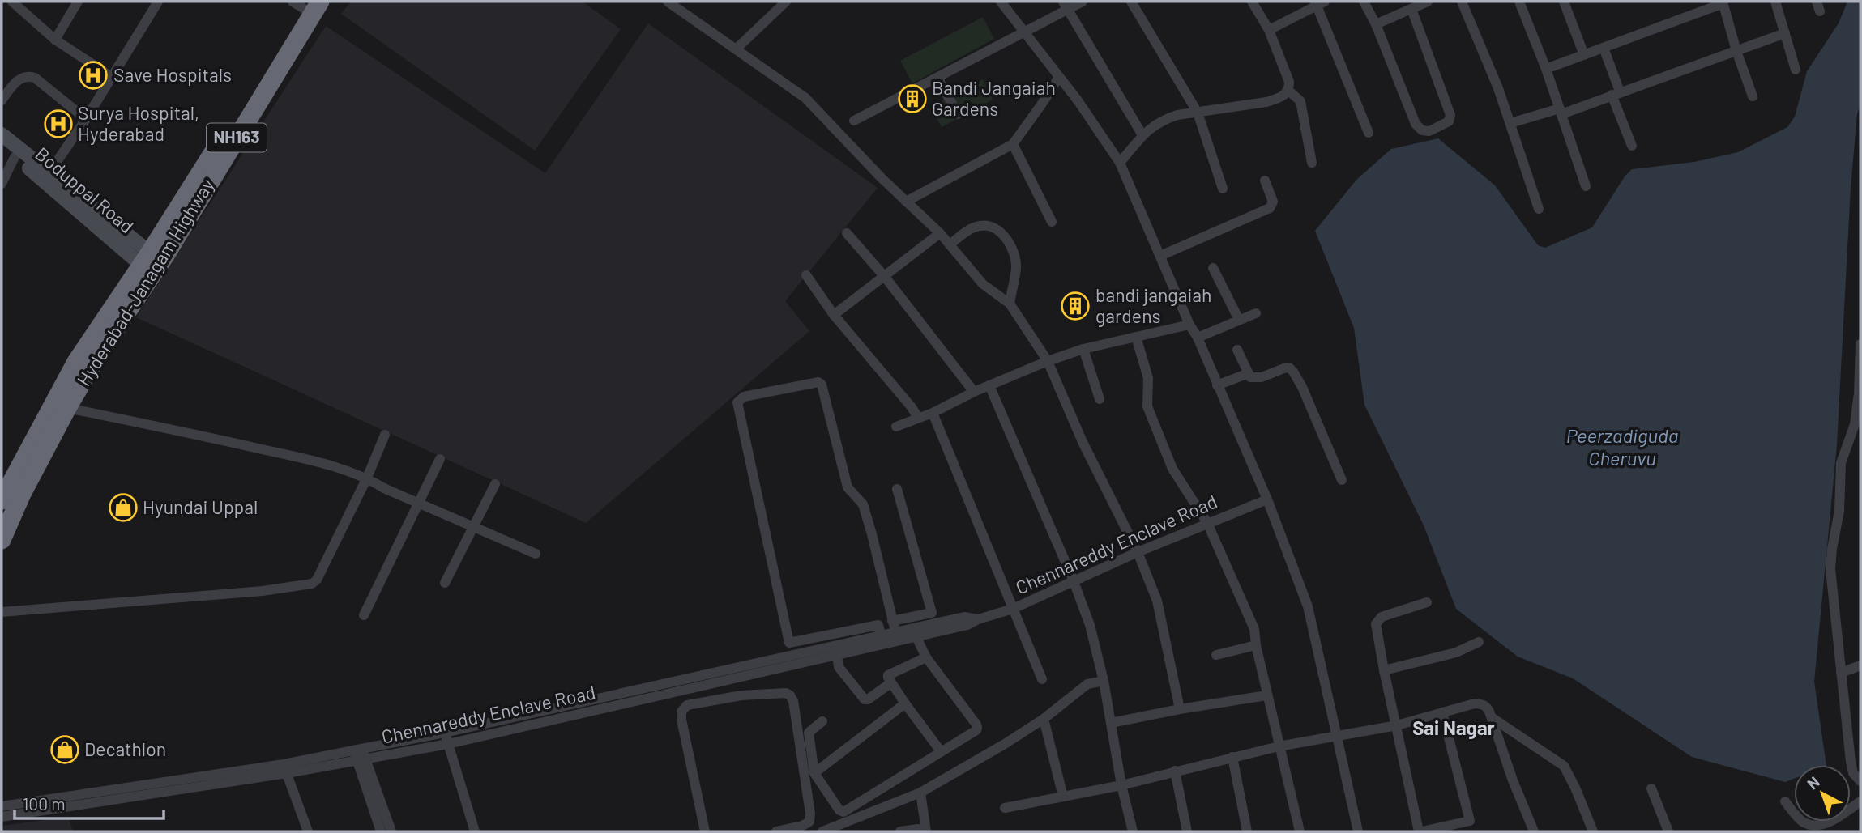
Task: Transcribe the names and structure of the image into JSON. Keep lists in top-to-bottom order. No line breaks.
{"streets":{"highway":["NH163","Hyderabad-Janagam Highway"],"street":["Boduppal Road","Chennareddy Enclave Road"]},"crossings":[["Boduppal Road","Hyderabad-Janagam Highway"]],"districts":["Sai Nagar"],"water":["Peerzadiguda Cheruvu"],"places":{"hospital":["Save Hospitals","Surya Hospital, Hyderabad"],"building":["Bandi Jangaiah Gardens","bandi jangaiah gardens"],"shop":["Hyundai Uppal","Decathlon"]},"scale_bar":"100 m","north":"top left"}
